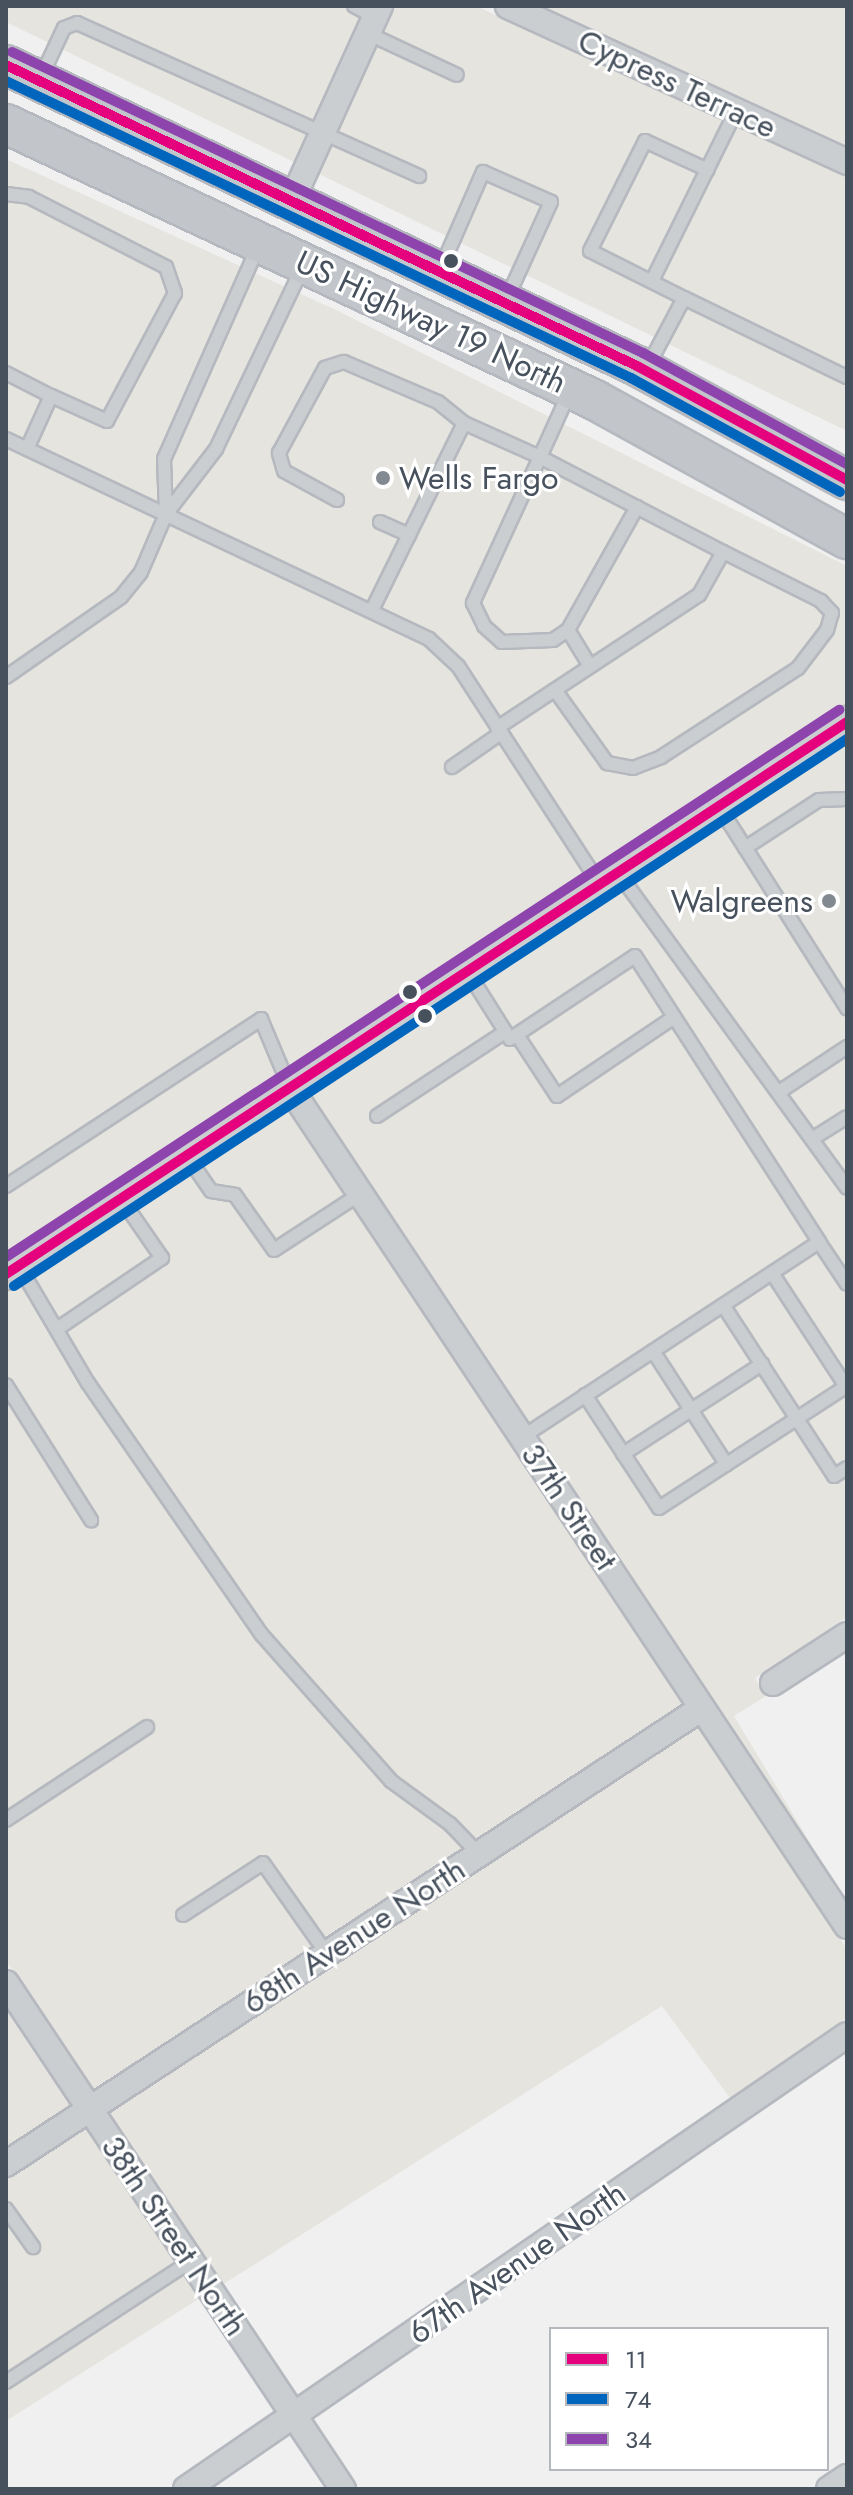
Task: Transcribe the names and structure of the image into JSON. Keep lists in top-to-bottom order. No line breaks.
{"streets":{"highway":["US Highway 19 North"],"street":["Cypress Terrace","37th Street","68th Avenue North","38th Street North","67th Avenue North"]},"crossings":[["37th Street","68th Avenue North"],["68th Avenue North","38th Street North"],["38th Street North","67th Avenue North"]],"places":["Wells Fargo","Walgreens"],"lines":["transit line 34","transit line 11","transit line 74"],"legend":["11","74","34"]}
